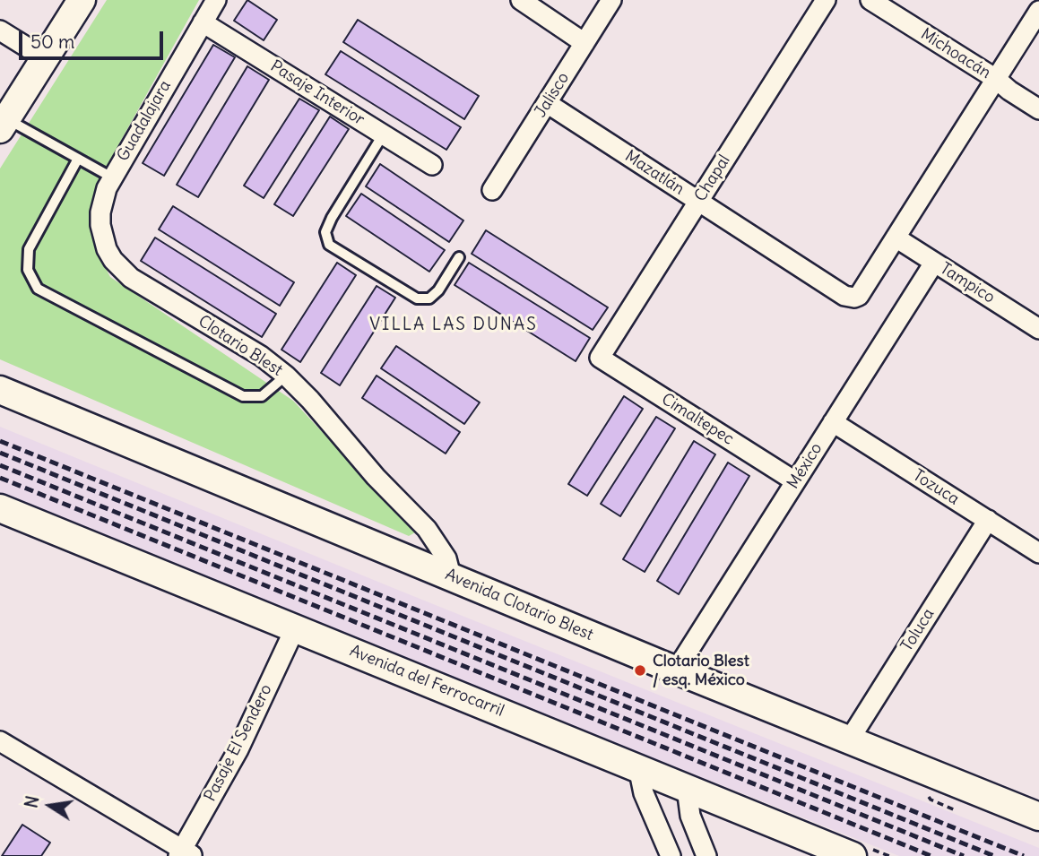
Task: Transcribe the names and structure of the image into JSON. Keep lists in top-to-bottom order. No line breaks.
{"streets":{"street":["Michoacán","Pasaje Interior","Jalisco","Guadalajara","Mazatlán","Chapal","Tampico","Clotario Blest","Cimaltepec","México","Tozuca","Avenida Clotario Blest","Toluca","Avenida del Ferrocarril","Pasaje El Sendero"]},"crossings":[["Pasaje Interior","Guadalajara"],["Jalisco","Mazatlán"],["Guadalajara","Clotario Blest"],["Mazatlán","Chapal"],["Mazatlán","Tampico"],["Chapal","Cimaltepec"],["Tampico","México"],["Clotario Blest","Avenida Clotario Blest"],["Cimaltepec","México"],["México","Tozuca"],["México","Avenida Clotario Blest"],["Tozuca","Toluca"],["Avenida Clotario Blest","Toluca"],["Avenida del Ferrocarril","Pasaje El Sendero"]],"districts":["VILLA LAS DUNAS"],"places":["Clotario Blest / esq. México"],"scale_bar":"50 m","north":"left"}
